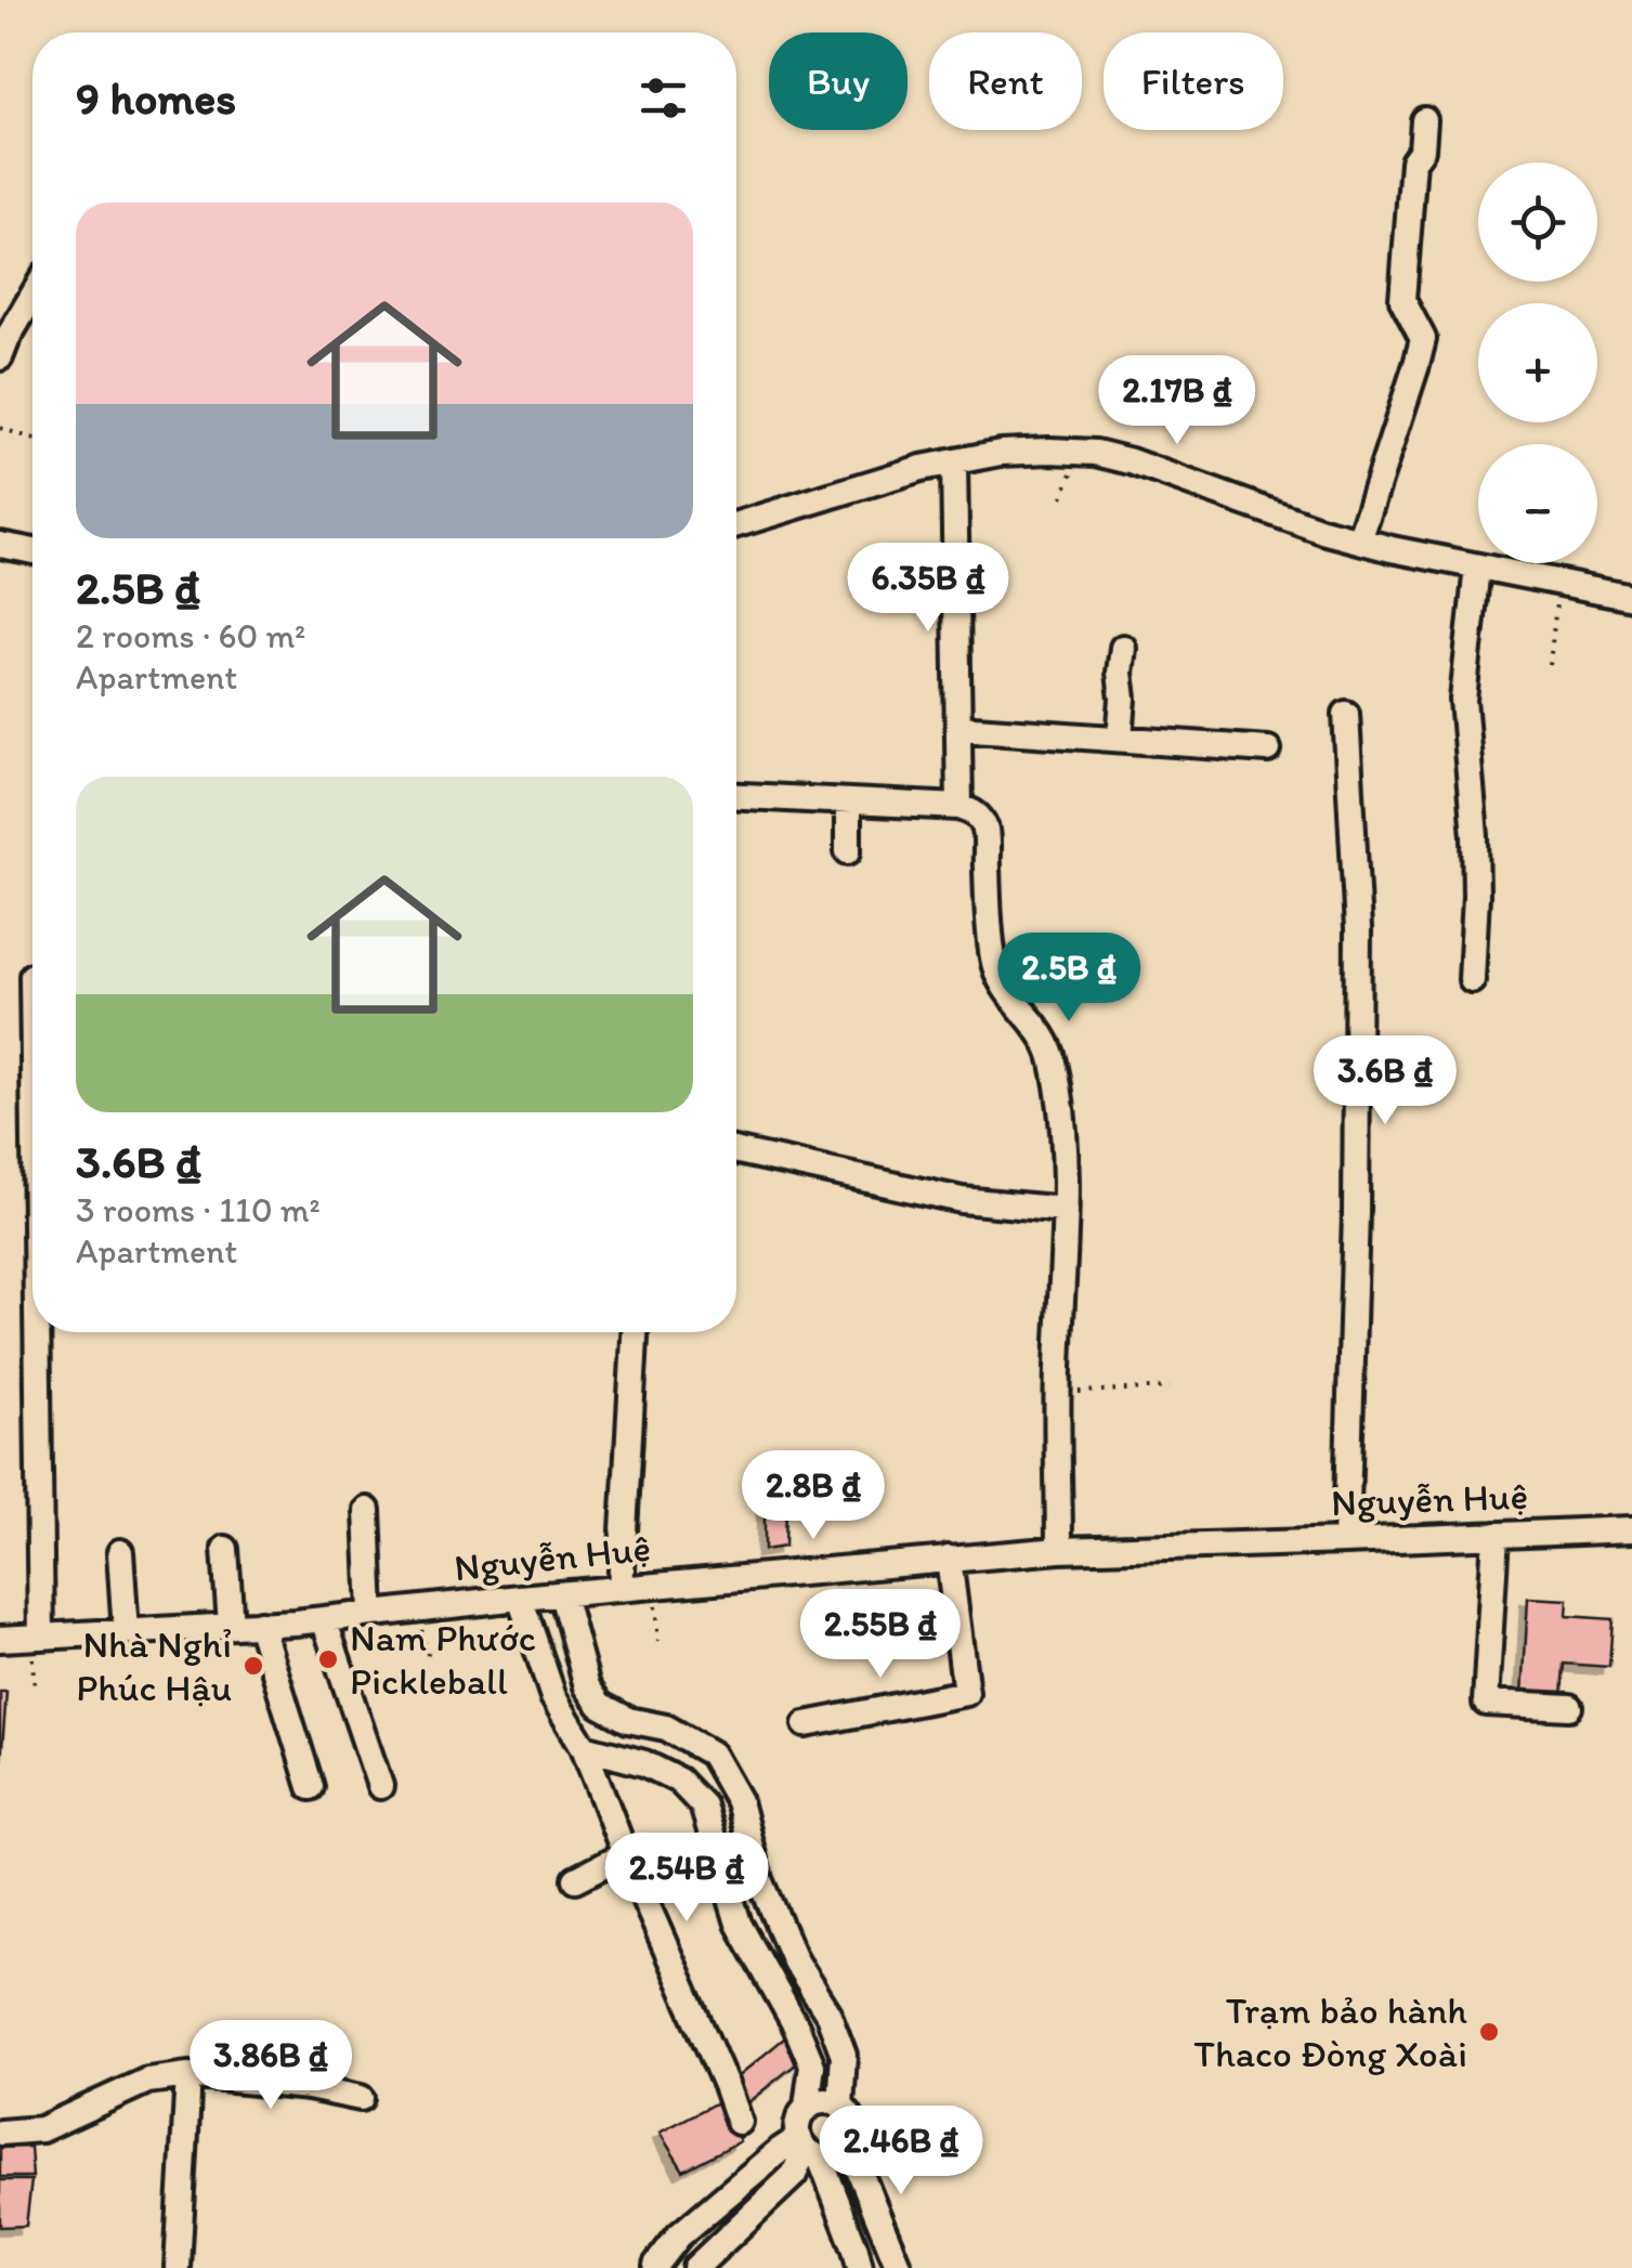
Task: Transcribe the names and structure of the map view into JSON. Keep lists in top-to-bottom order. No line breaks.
{"streets":{"street":["Nguyễn Huệ"]},"places":["Nam Phước Pickleball","Nhà Nghỉ Phúc Hậu","Trạm bảo hành Thaco Đòng Xoài"],"page":{"chip":["Buy","Rent","Filters"],"heading":"9 homes","map_buttons":["+","−"],"list":[{"name":"2.5B ₫","note":"2 rooms · 60 m² · Apartment"},{"name":"3.6B ₫","note":"3 rooms · 110 m² · Apartment"}],"price":["2.17B ₫","6.35B ₫","2.5B ₫","3.6B ₫","2.8B ₫","2.55B ₫","2.54B ₫","3.86B ₫","2.46B ₫"]}}
